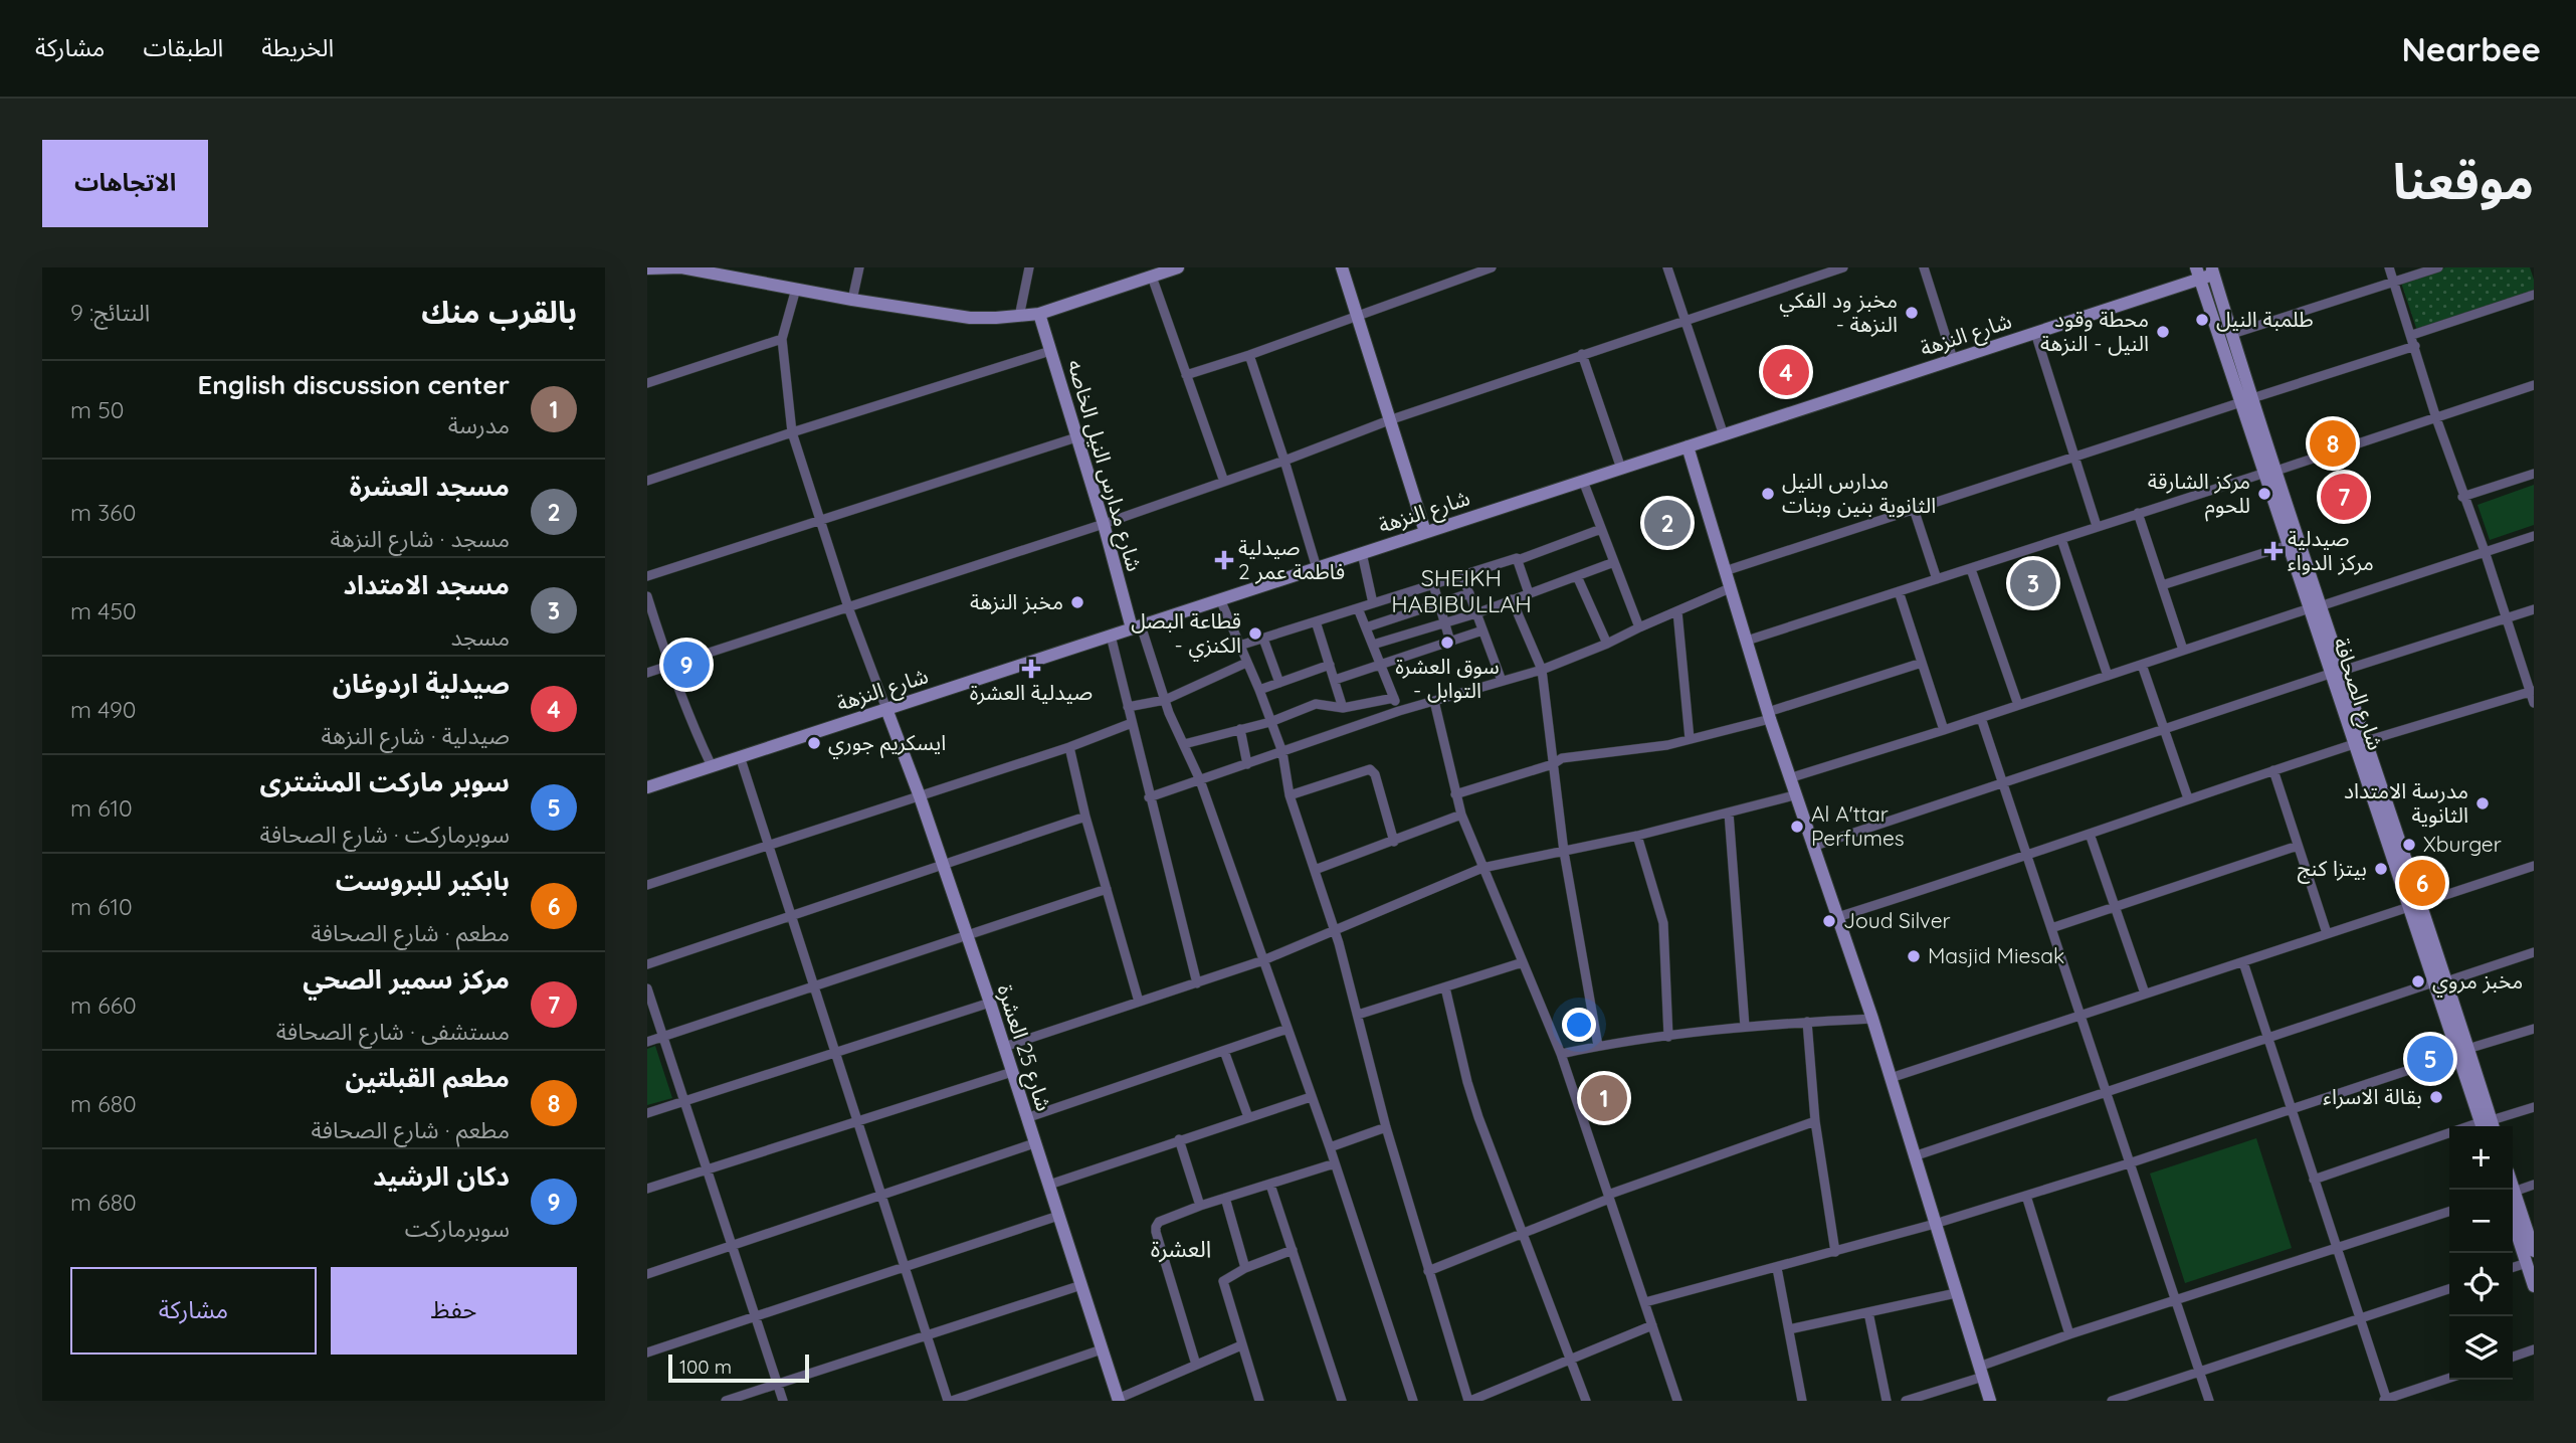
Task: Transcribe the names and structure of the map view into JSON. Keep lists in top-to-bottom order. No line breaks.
{"streets":{"street":["شارع النزهة","شارع مدارس النيل الخاصه","شارع الصحافة","شارع 25 العشرة"]},"crossings":[["شارع النزهة","شارع مدارس النيل الخاصه"],["شارع النزهة","شارع الصحافة"],["شارع النزهة","شارع 25 العشرة"]],"districts":["SHEIKH HABIBULLAH","العشرة"],"places":{"other":["مخبز ود الفكي - النزهة","طلمبة النيل","محطة وقود النيل - النزهة","مدارس النيل الثانوية بنين وبنات","مركز الشارقة للحوم","مخبز النزهة","قطاعة البصل - الكنزي","سوق العشرة - التوابل","ايسكريم جوري","مدرسة الامتداد الثانوية","Al A'ttar Perfumes","Xburger","بيتزا كنج","Joud Silver","Masjid Miesak","مخبز مروي","بقالة الاسراء"],"health":["صيدلية مركز الدواء","صيدلية فاطمة عمر 2","صيدلية العشرة"]},"scale_bar":"100 m","page":{"header":"Nearbee","nav":["الخريطة","الطبقات","مشاركة"],"title":"موقعنا","buttons":["الاتجاهات",["حفظ","مشاركة"]],"heading":["بالقرب منك","النتائج: 9"],"pins":["4","8","7","2","3","9","6","5","1"],"list":[{"mark":"1","name":"English discussion center","note":"مدرسة","value":"50 m"},{"mark":"2","name":"مسجد العشرة","note":"مسجد · شارع النزهة","value":"360 m"},{"mark":"3","name":"مسجد الامتداد","note":"مسجد","value":"450 m"},{"mark":"4","name":"صيدلية اردوغان","note":"صيدلية · شارع النزهة","value":"490 m"},{"mark":"5","name":"سوبر ماركت المشترى","note":"سوبرماركت · شارع الصحافة","value":"610 m"},{"mark":"6","name":"بابكير للبروست","note":"مطعم · شارع الصحافة","value":"610 m"},{"mark":"7","name":"مركز سمير الصحي","note":"مستشفى · شارع الصحافة","value":"660 m"},{"mark":"8","name":"مطعم القبلتين","note":"مطعم · شارع الصحافة","value":"680 m"},{"mark":"9","name":"دكان الرشيد","note":"سوبرماركت","value":"680 m"}],"map_buttons":["+","−"],"scale":"100 m"}}
